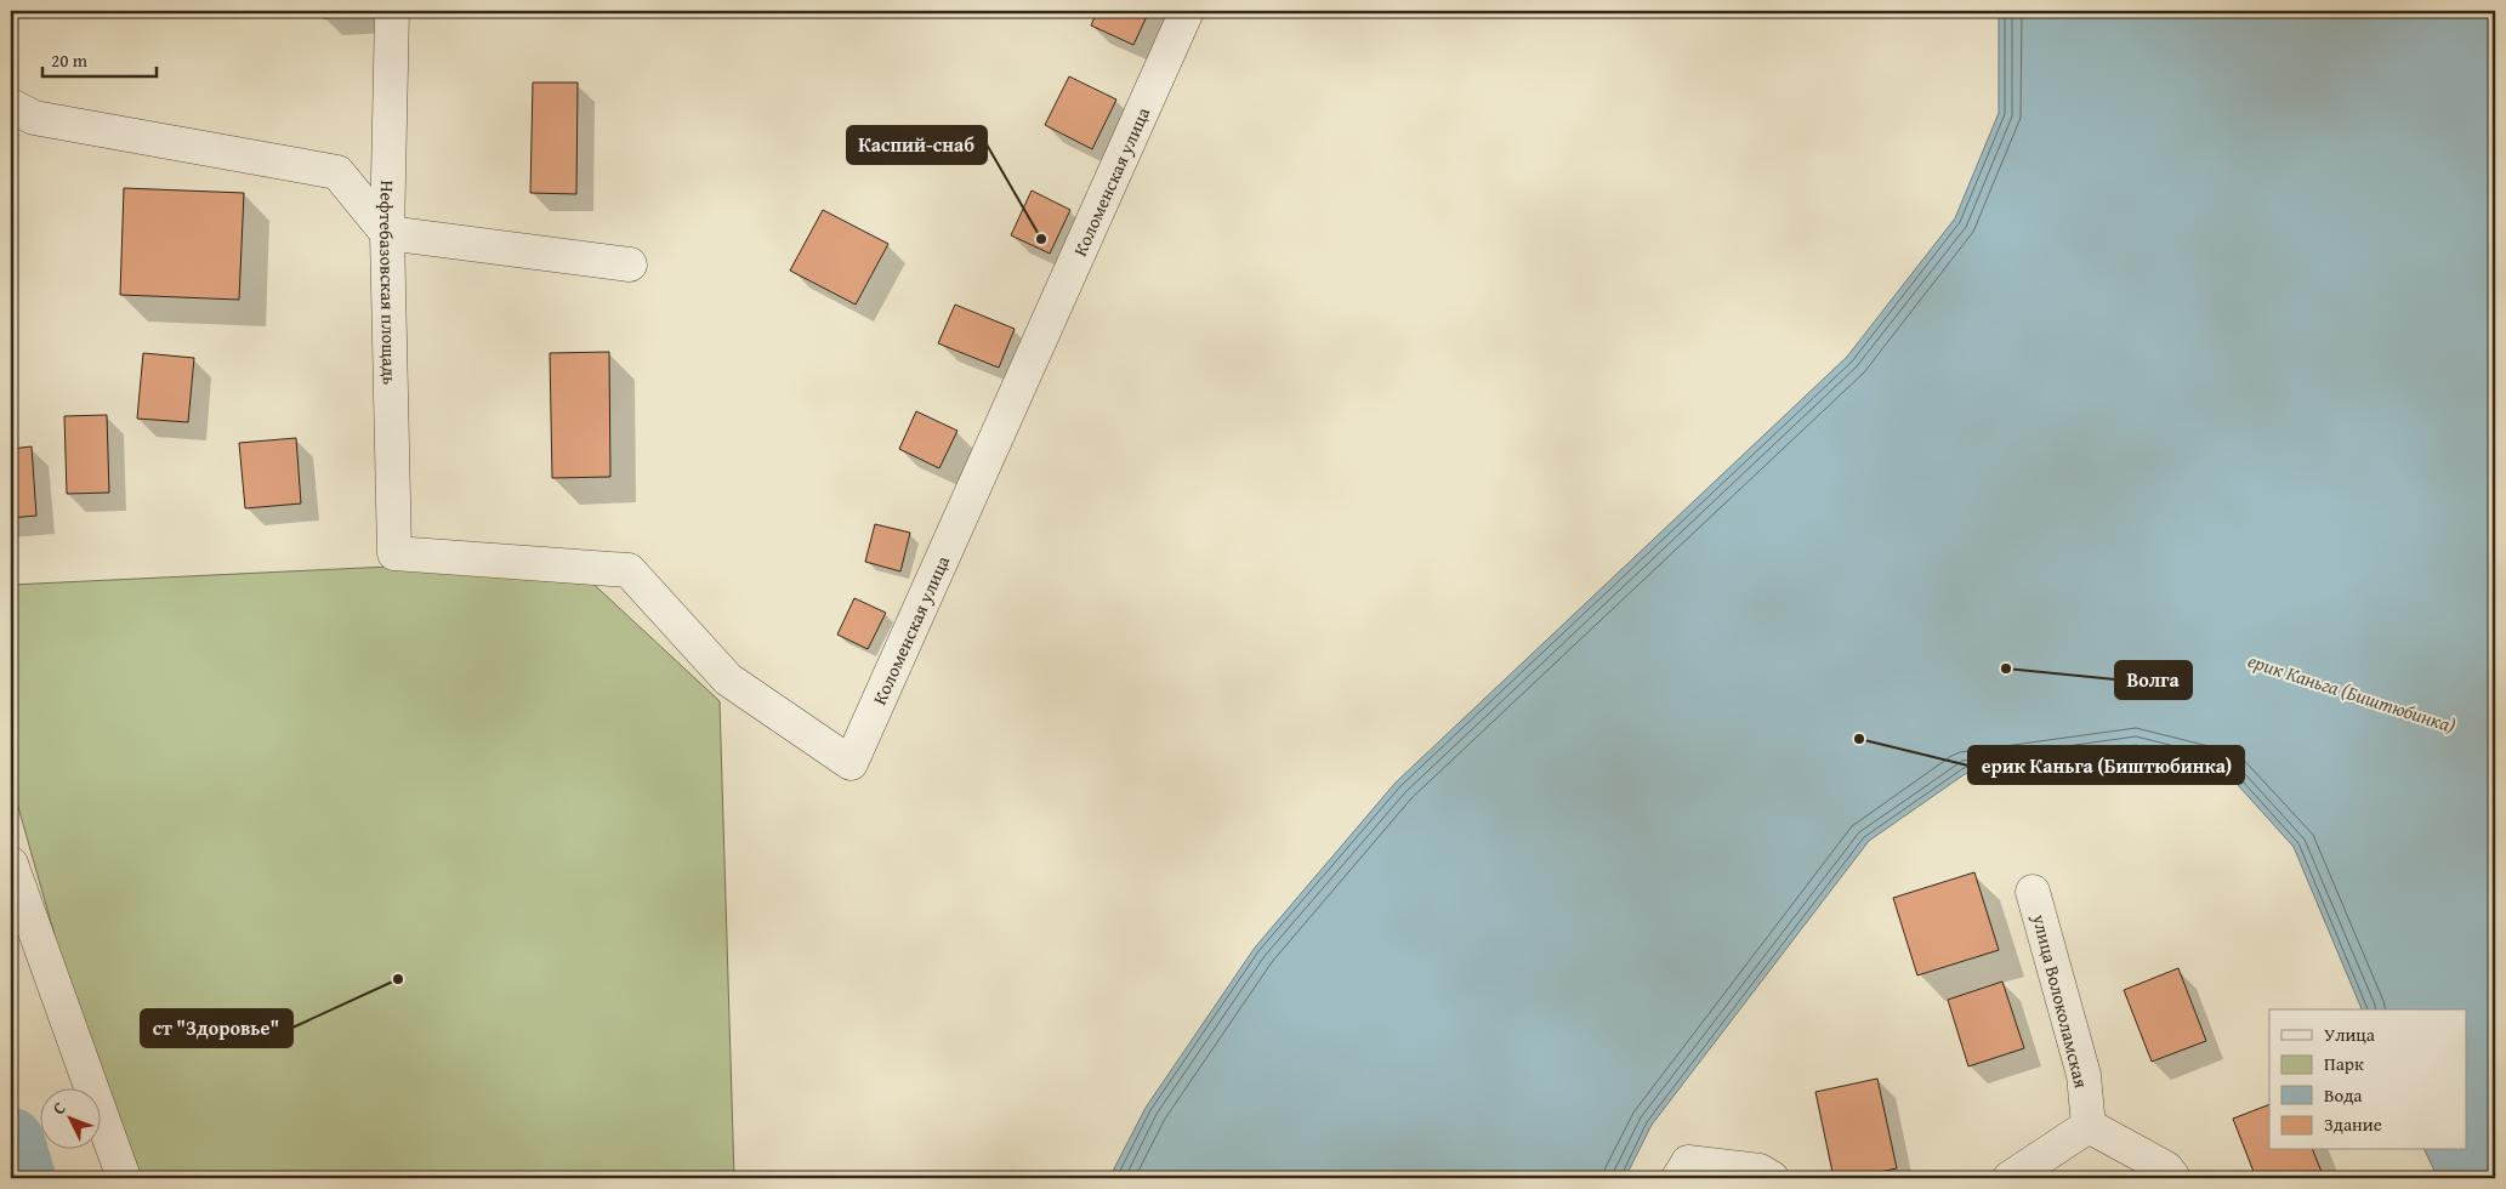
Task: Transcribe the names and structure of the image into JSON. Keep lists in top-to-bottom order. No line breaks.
{"streets":{"street":["Коломенская улица","Нефтебазовская площадь","улица Волоколамская"]},"crossings":[["Коломенская улица","Нефтебазовская площадь"]],"water":["ерик Каньга (Биштюбинка)"],"places":["Каспий-снаб","Волга","ерик Каньга (Биштюбинка)","ст \"Здоровье\""],"legend":["Улица","Парк","Вода","Здание"],"scale_bar":"20 m","north":"top left"}
